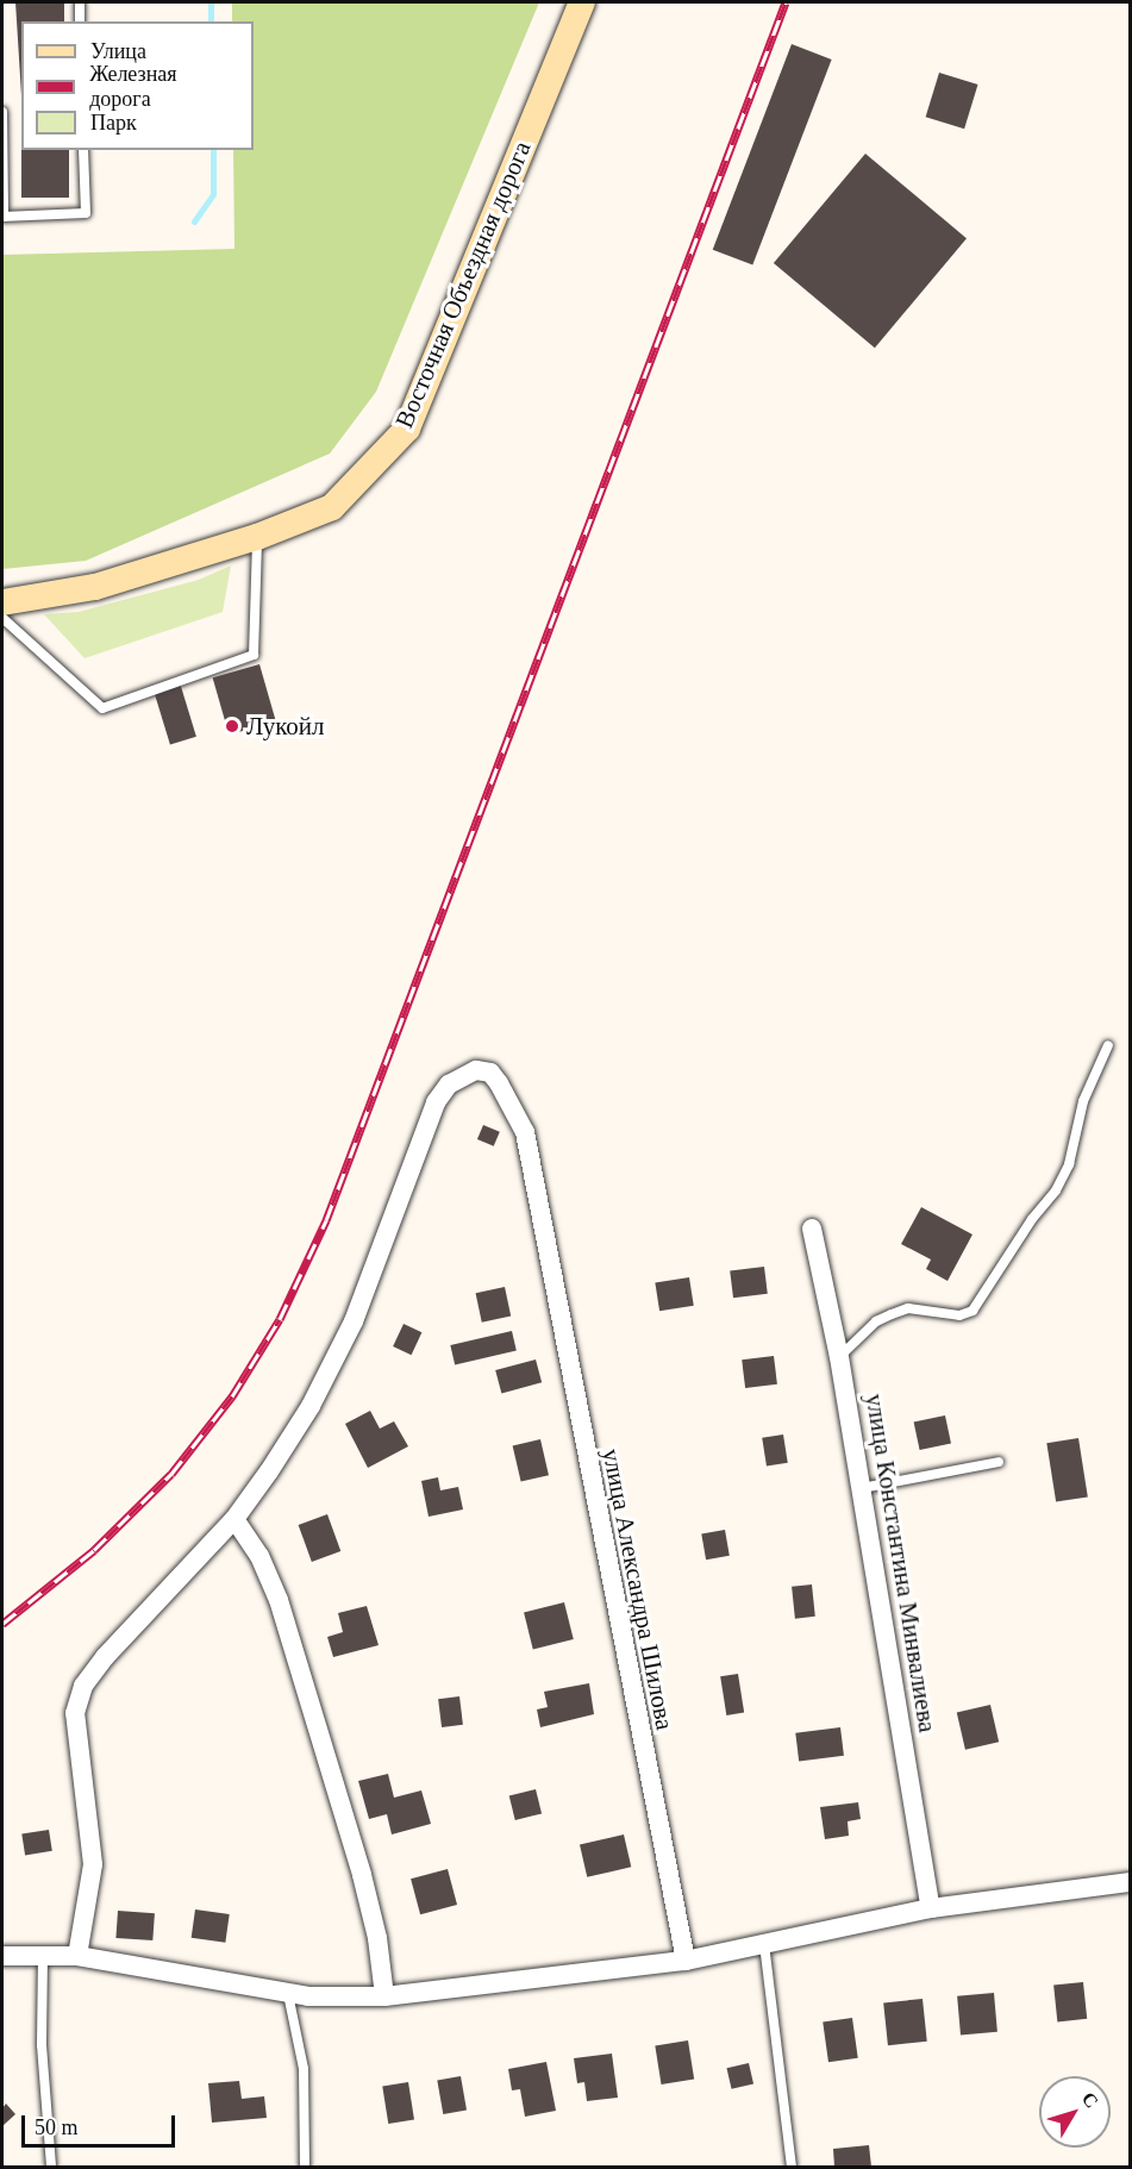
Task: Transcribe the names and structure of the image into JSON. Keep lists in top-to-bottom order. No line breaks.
{"streets":{"main road":["Восточная Объездная дорога"],"street":["улица Константина Минвалиева","улица Александра Шилова"]},"places":["Лукойл"],"legend":["Улица","Железная дорога","Парк"],"scale_bar":"50 m","north":"top right"}
